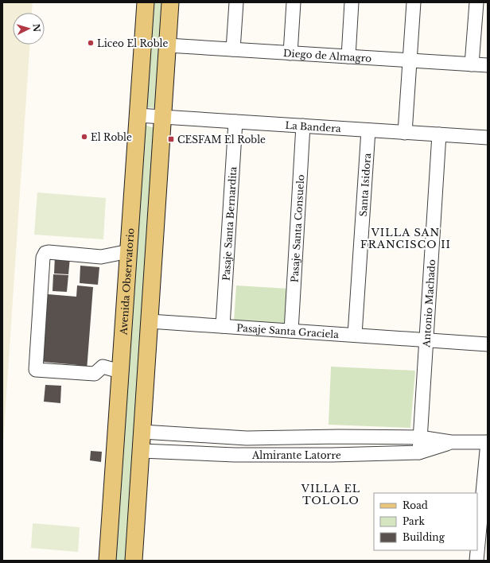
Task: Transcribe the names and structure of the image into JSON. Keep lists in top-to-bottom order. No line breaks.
{"streets":{"main road":["Avenida Observatorio"],"street":["Diego de Almagro","La Bandera","Santa Isidora","Pasaje Santa Bernardita","Pasaje Santa Consuelo","Antonio Machado","Pasaje Santa Graciela","Almirante Latorre"]},"crossings":[["La Bandera","Santa Isidora"],["La Bandera","Pasaje Santa Bernardita"],["La Bandera","Pasaje Santa Consuelo"],["La Bandera","Avenida Observatorio"],["La Bandera","Antonio Machado"],["Santa Isidora","Pasaje Santa Graciela"],["Pasaje Santa Bernardita","Pasaje Santa Graciela"],["Pasaje Santa Consuelo","Pasaje Santa Graciela"],["Antonio Machado","Pasaje Santa Graciela"],["Antonio Machado","Almirante Latorre"]],"districts":["VILLA SAN FRANCISCO II","VILLA EL TOLOLO"],"places":{"other":["Liceo El Roble","El Roble"],"transit":["CESFAM El Roble"]},"legend":["Road","Park","Building"],"north":"right"}
